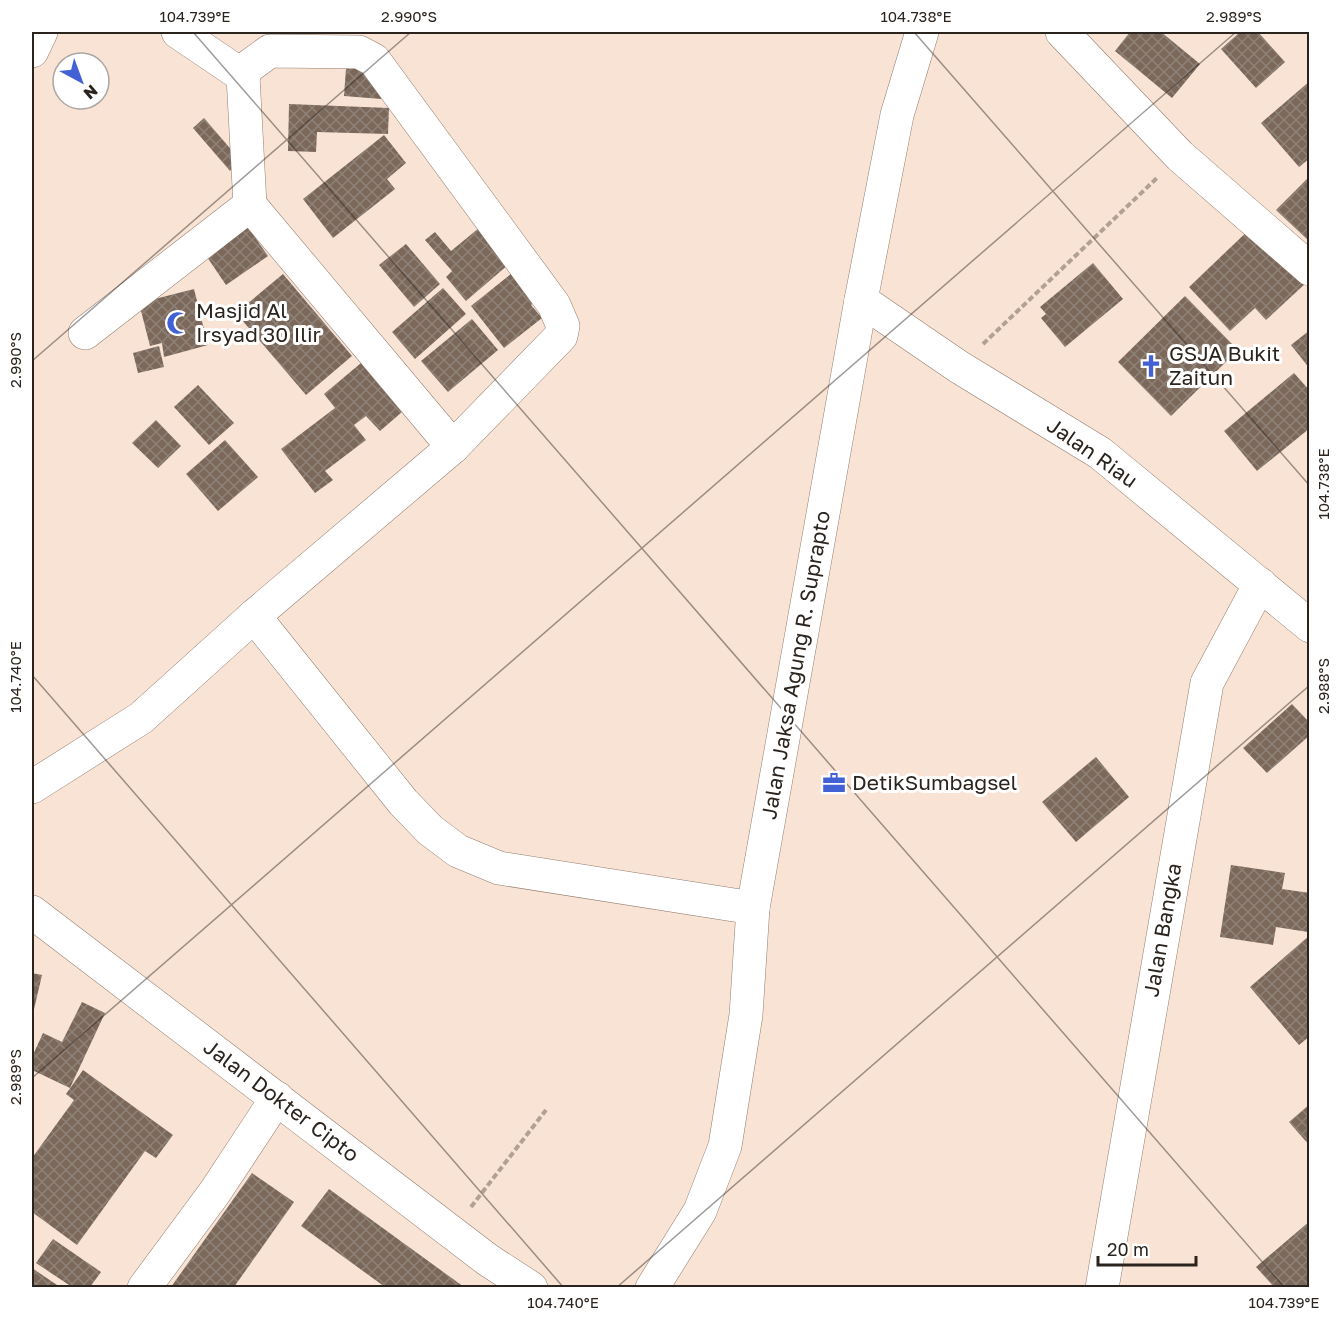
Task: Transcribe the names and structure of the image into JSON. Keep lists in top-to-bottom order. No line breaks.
{"streets":{"street":["Jalan Riau","Jalan Jaksa Agung R. Suprapto","Jalan Bangka","Jalan Dokter Cipto"]},"crossings":[["Jalan Riau","Jalan Jaksa Agung R. Suprapto"],["Jalan Riau","Jalan Bangka"]],"places":{"mosque":["Masjid Al Irsyad 30 Ilir"],"church":["GSJA Bukit Zaitun"],"office":["DetikSumbagsel"]},"scale_bar":"20 m","north":"bottom right","coordinates":["104.739°E","2.990°S","104.738°E","2.989°S","104.740°E","2.988°S"]}
